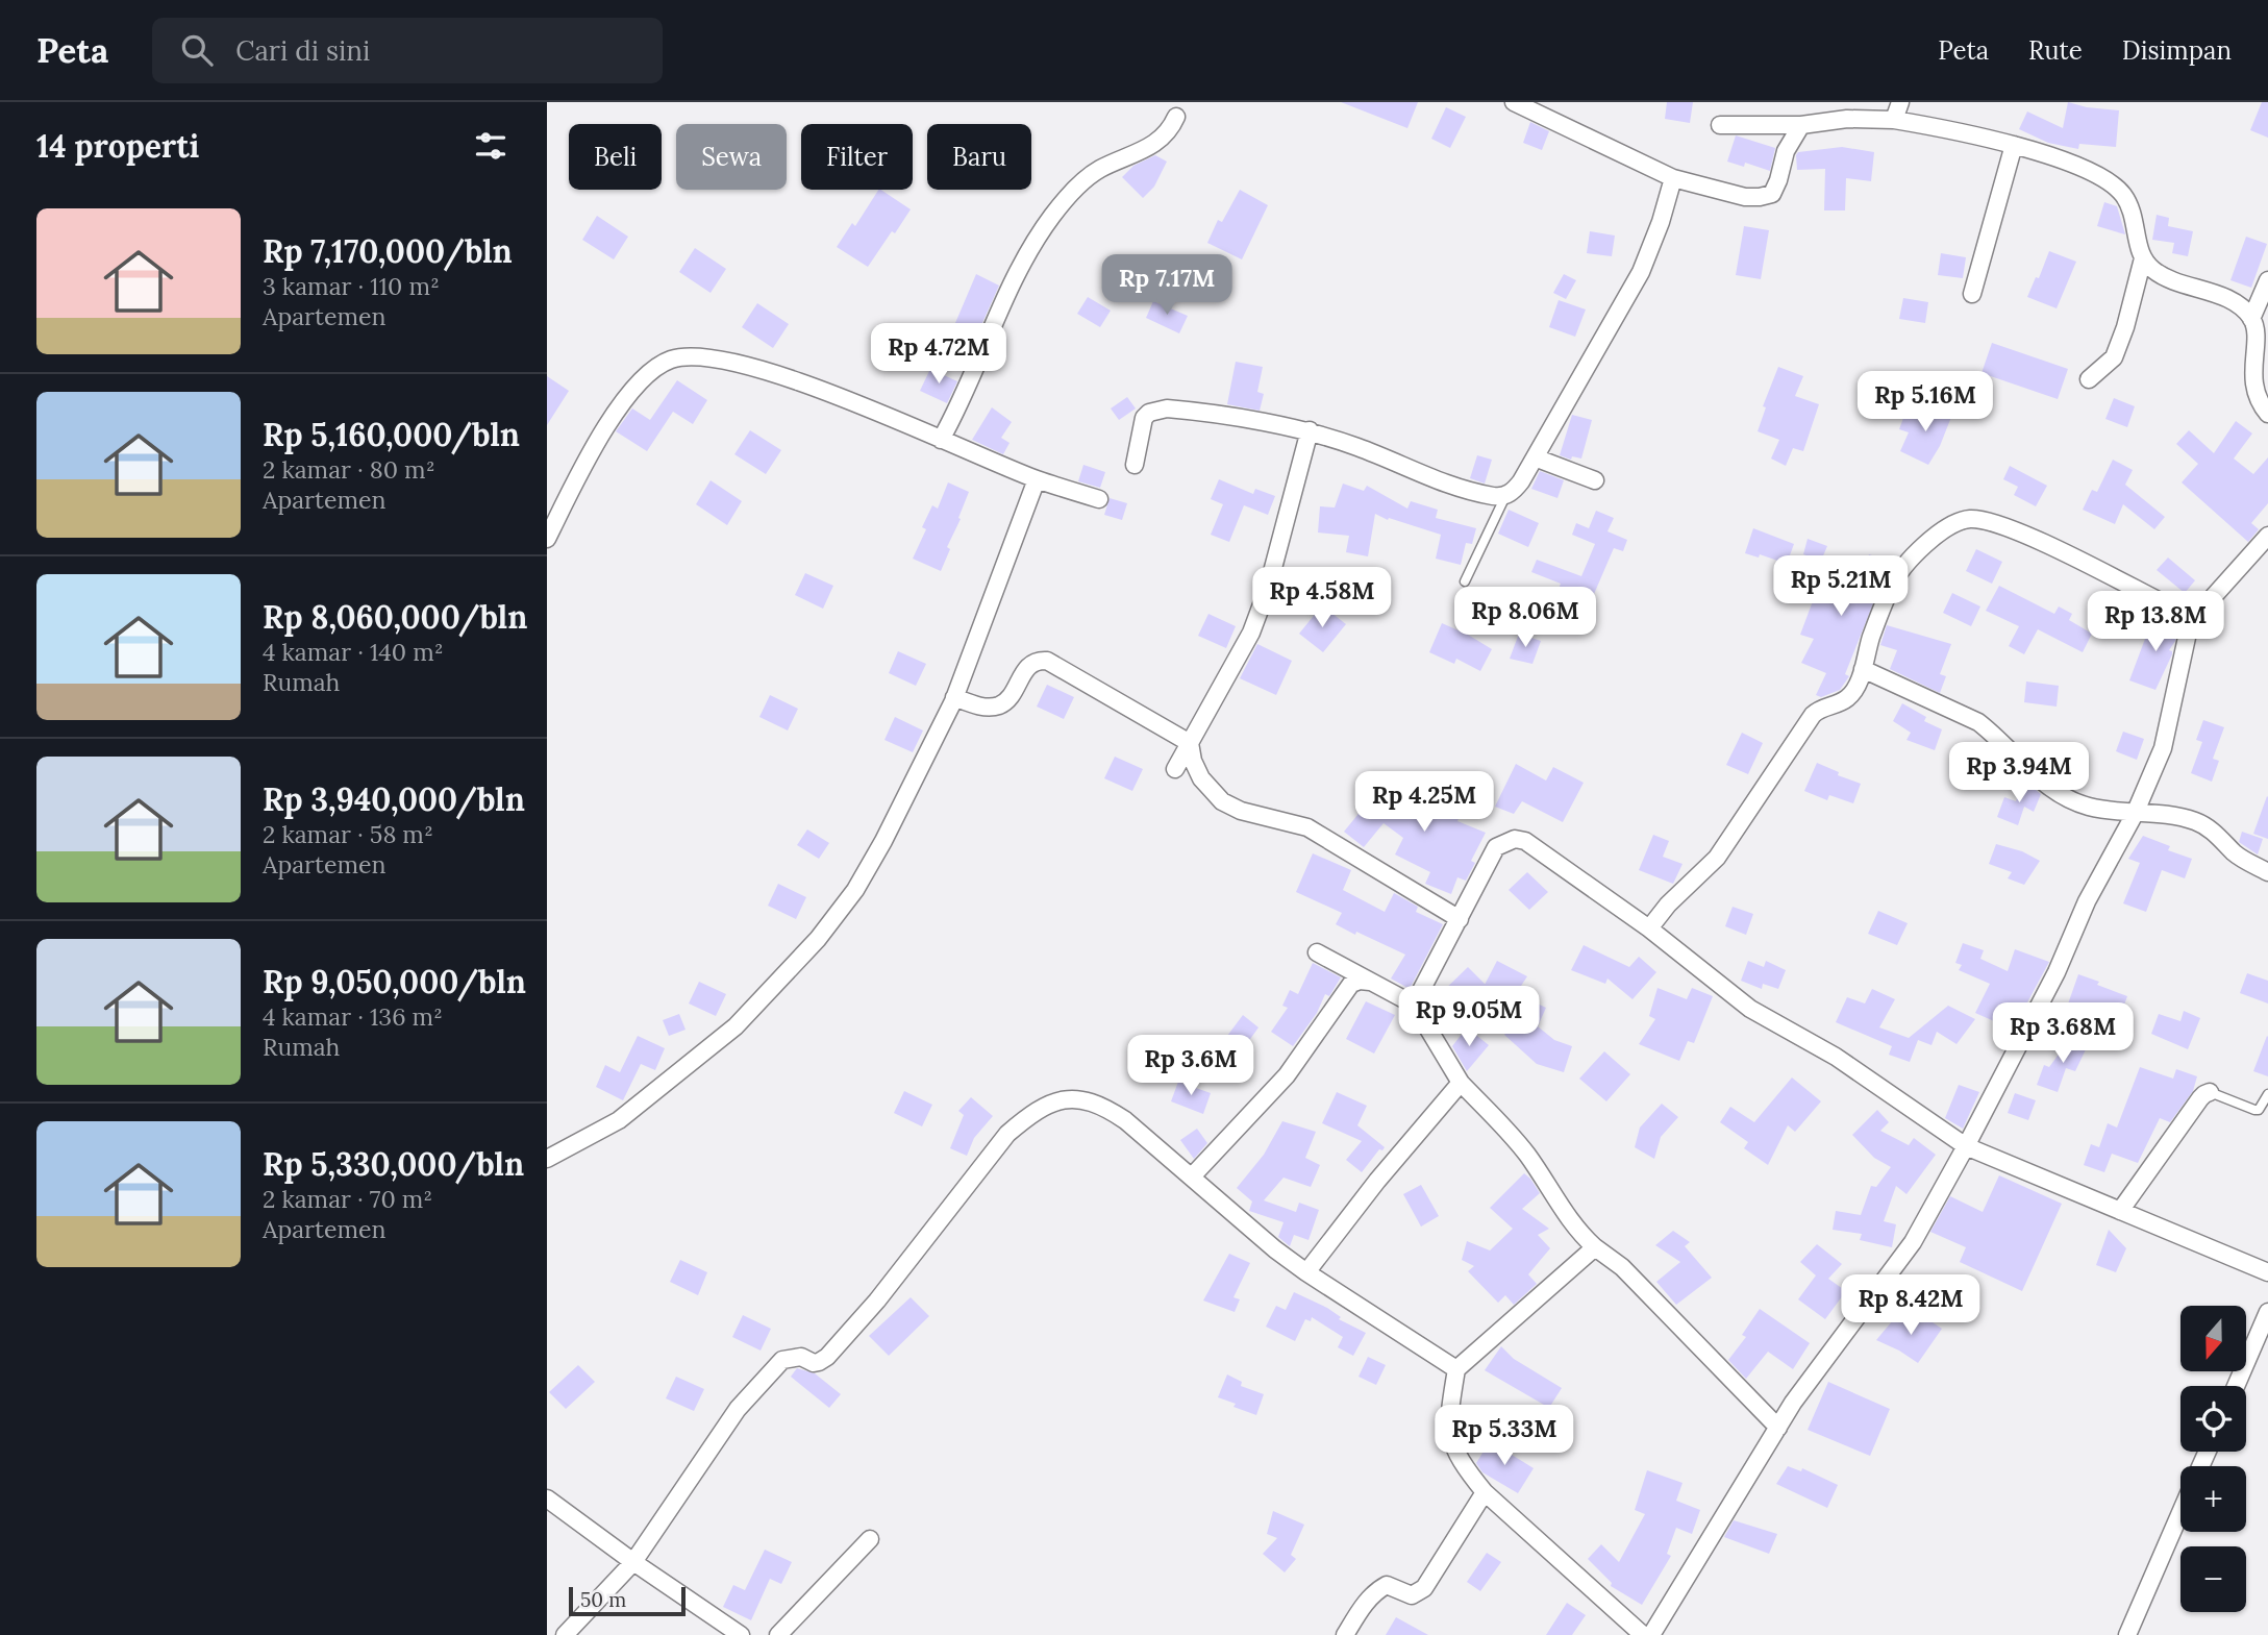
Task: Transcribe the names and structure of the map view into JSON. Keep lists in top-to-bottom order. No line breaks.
{"scale_bar":"50 m","north":"bottom","page":{"header":"Peta","search":"Cari di sini","nav":["Peta","Rute","Disimpan"],"heading":"14 properti","chip":["Beli","Sewa","Filter","Baru"],"list":[{"name":"Rp 7,170,000/bln","note":"3 kamar · 110 m² · Apartemen"},{"name":"Rp 5,160,000/bln","note":"2 kamar · 80 m² · Apartemen"},{"name":"Rp 8,060,000/bln","note":"4 kamar · 140 m² · Rumah"},{"name":"Rp 3,940,000/bln","note":"2 kamar · 58 m² · Apartemen"},{"name":"Rp 9,050,000/bln","note":"4 kamar · 136 m² · Rumah"},{"name":"Rp 5,330,000/bln","note":"2 kamar · 70 m² · Apartemen"}],"price":["Rp 7.17M","Rp 4.72M","Rp 5.16M","Rp 5.21M","Rp 4.58M","Rp 8.06M","Rp 13.8M","Rp 3.94M","Rp 4.25M","Rp 9.05M","Rp 3.68M","Rp 3.6M","Rp 8.42M","Rp 5.33M"],"map_buttons":["+","−"],"scale":"50 m"}}
